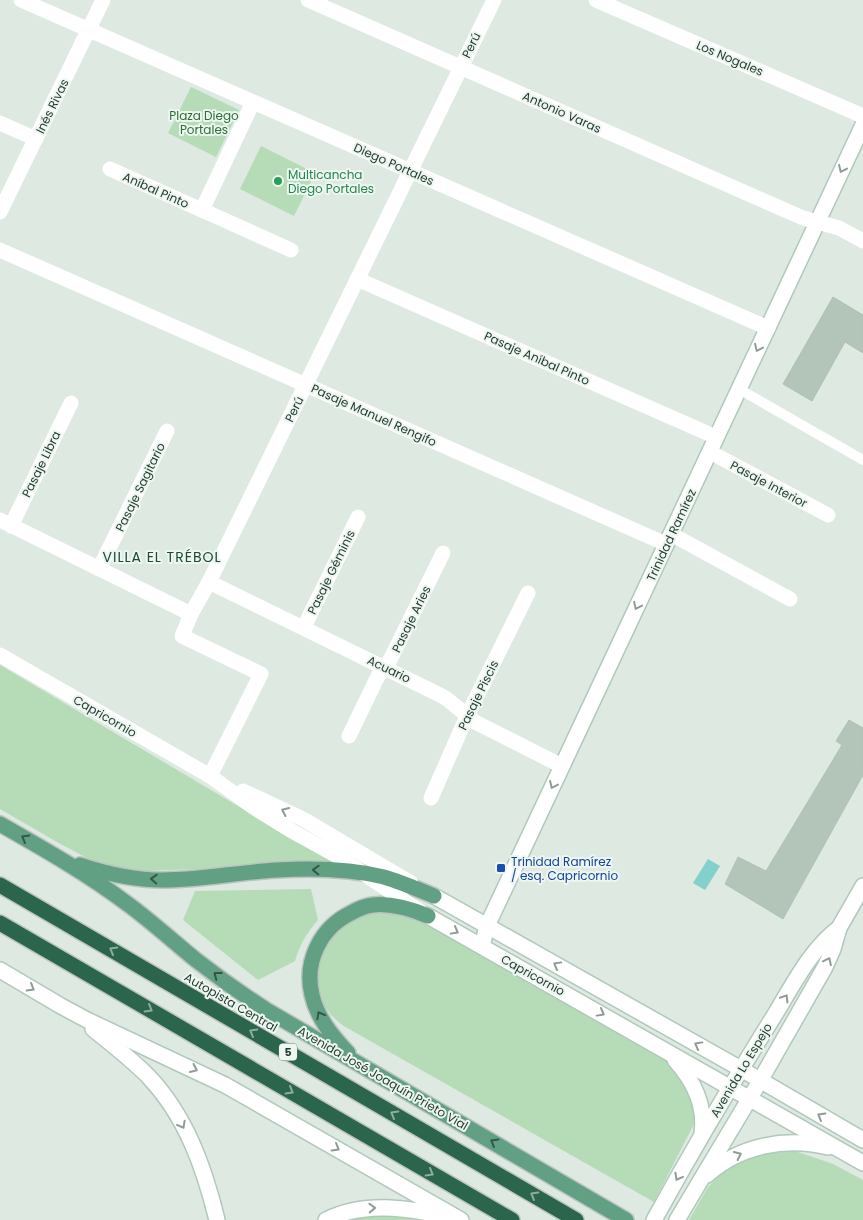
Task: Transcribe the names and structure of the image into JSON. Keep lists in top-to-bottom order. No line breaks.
{"streets":{"highway":["Autopista Central","5"],"main road":["Avenida José Joaquín Prieto Vial"],"street":["Perú","Los Nogales","Inés Rivas","Antonio Varas","Diego Portales","Aníbal Pinto","Pasaje Aníbal Pinto","Pasaje Manuel Rengifo","Pasaje Libra","Pasaje Interior","Pasaje Sagitario","Trinidad Ramírez","Pasaje Géminis","Pasaje Aries","Acuario","Pasaje Piscis","Capricornio","Avenida Lo Espejo"]},"crossings":[["Perú","Antonio Varas"],["Perú","Diego Portales"],["Perú","Pasaje Aníbal Pinto"],["Perú","Pasaje Manuel Rengifo"],["Perú","Acuario"],["Perú","Capricornio"],["Inés Rivas","Diego Portales"],["Antonio Varas","Trinidad Ramírez"],["Diego Portales","Aníbal Pinto"],["Diego Portales","Trinidad Ramírez"],["Pasaje Aníbal Pinto","Trinidad Ramírez"],["Pasaje Manuel Rengifo","Trinidad Ramírez"],["Pasaje Interior","Trinidad Ramírez"],["Trinidad Ramírez","Acuario"],["Trinidad Ramírez","Capricornio"],["Pasaje Géminis","Acuario"],["Pasaje Aries","Acuario"],["Acuario","Pasaje Piscis"],["Capricornio","Avenida Lo Espejo"]],"one_way":["Trinidad Ramírez","Avenida José Joaquín Prieto Vial"],"districts":["VILLA EL TRÉBOL"],"parks":["Plaza Diego Portales"],"places":{"other":["Multicancha Diego Portales"],"transit":["Trinidad Ramírez / esq. Capricornio"]}}
